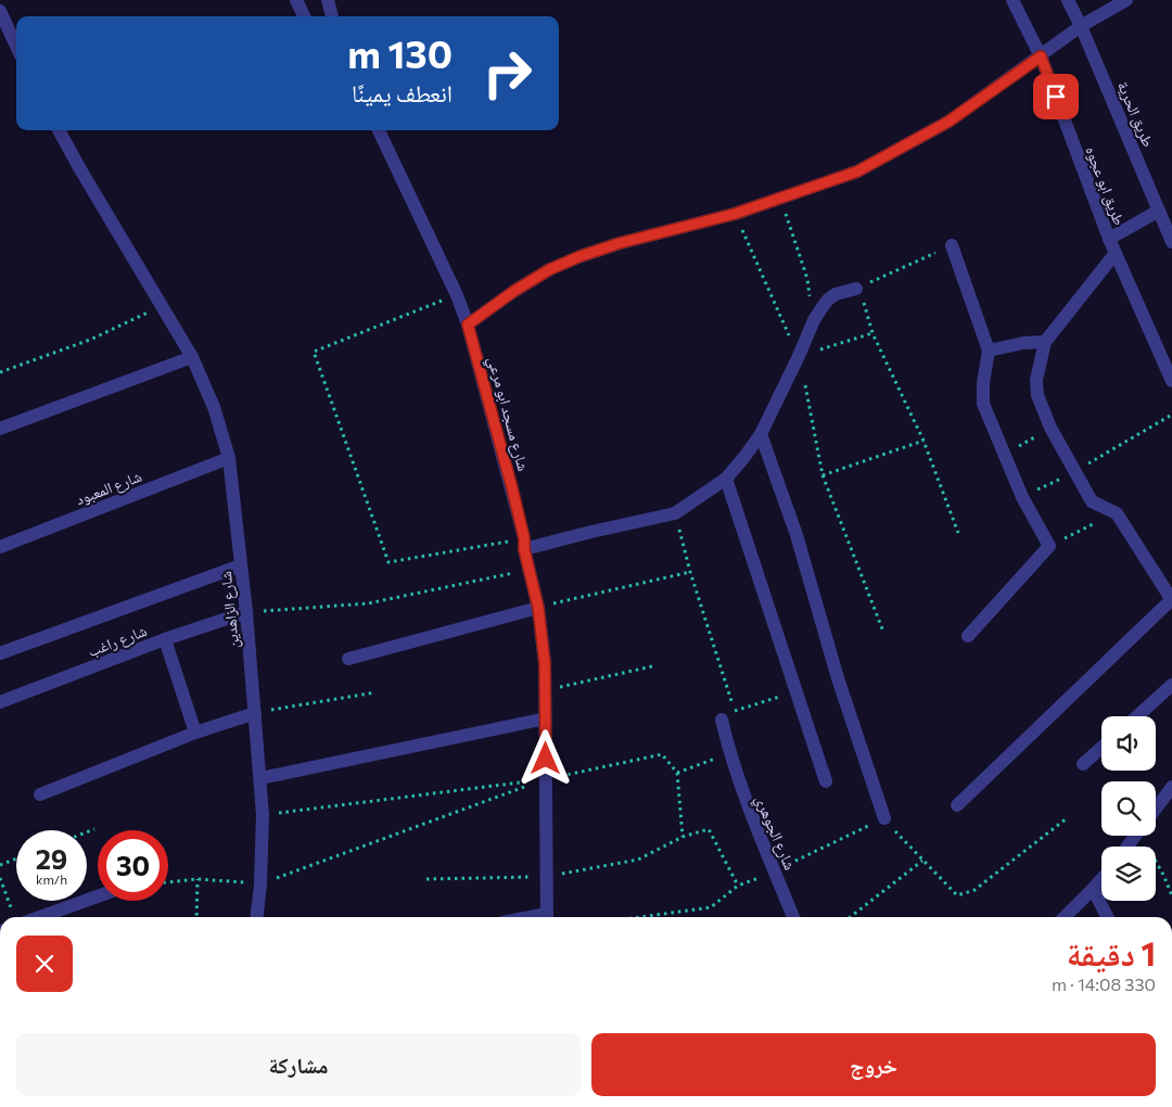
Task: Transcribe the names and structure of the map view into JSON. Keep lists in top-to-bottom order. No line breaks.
{"streets":{"street":["طريق الحرية","طريق ابو عجوه","شارع مسجد ابو مرعي","شارع المعبود","شارع الزاهدين","شارع راغب","شارع الجوهري"]},"crossings":[["شارع المعبود","شارع الزاهدين"],["شارع الزاهدين","شارع راغب"]],"page":{"turn":["130 m","انعطف يمينًا"],"speed":"29 km/h","limit":"30","heading":["1 دقيقة","330 m · 14:08"],"buttons":["خروج","مشاركة"]}}
